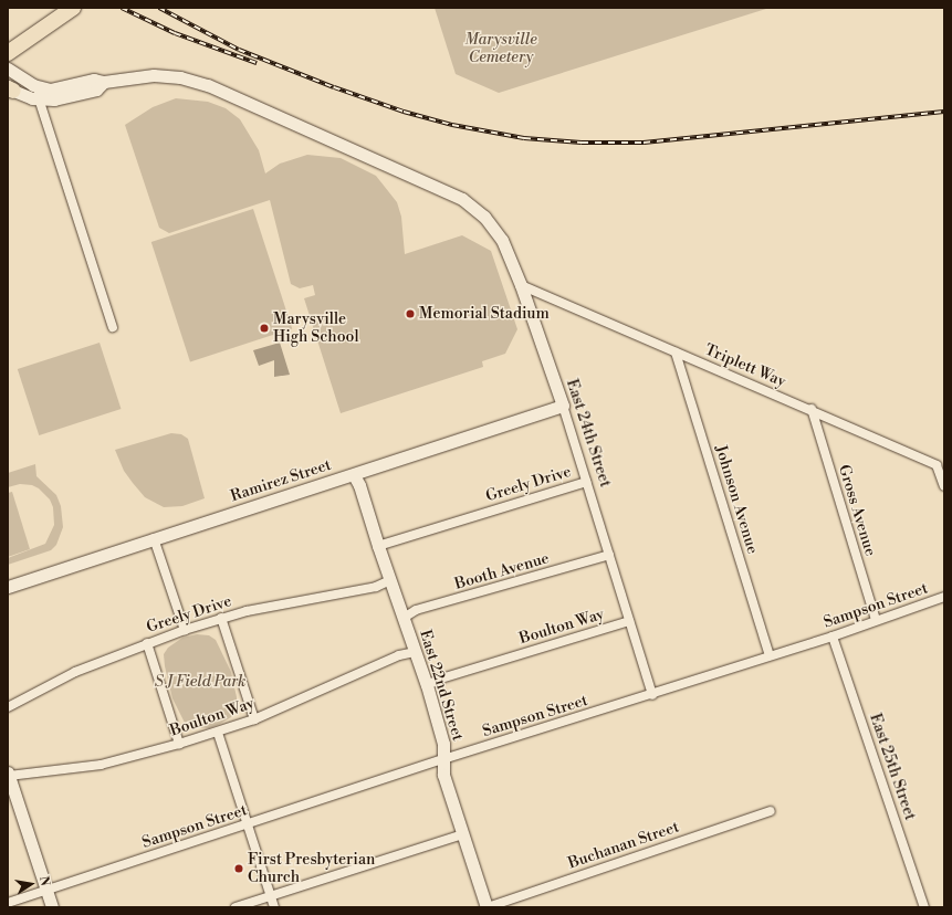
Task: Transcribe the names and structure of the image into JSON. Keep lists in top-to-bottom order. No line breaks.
{"streets":{"street":["Triplett Way","East 24th Street","Ramirez Street","Greely Drive","Johnson Avenue","Gross Avenue","Booth Avenue","Sampson Street","Boulton Way","East 22nd Street","East 25th Street","Buchanan Street"]},"crossings":[["Triplett Way","East 24th Street"],["Triplett Way","Johnson Avenue"],["Triplett Way","Gross Avenue"],["East 24th Street","Ramirez Street"],["East 24th Street","Greely Drive"],["East 24th Street","Booth Avenue"],["East 24th Street","Sampson Street"],["East 24th Street","Boulton Way"],["Ramirez Street","East 22nd Street"],["Greely Drive","East 22nd Street"],["Johnson Avenue","Sampson Street"],["Gross Avenue","Sampson Street"],["Booth Avenue","East 22nd Street"],["Sampson Street","East 22nd Street"],["Sampson Street","East 25th Street"],["Boulton Way","East 22nd Street"],["East 22nd Street","Buchanan Street"]],"parks":["Marysville Cemetery","S J Field Park"],"places":["Memorial Stadium","Marysville High School","First Presbyterian Church"],"north":"right"}
